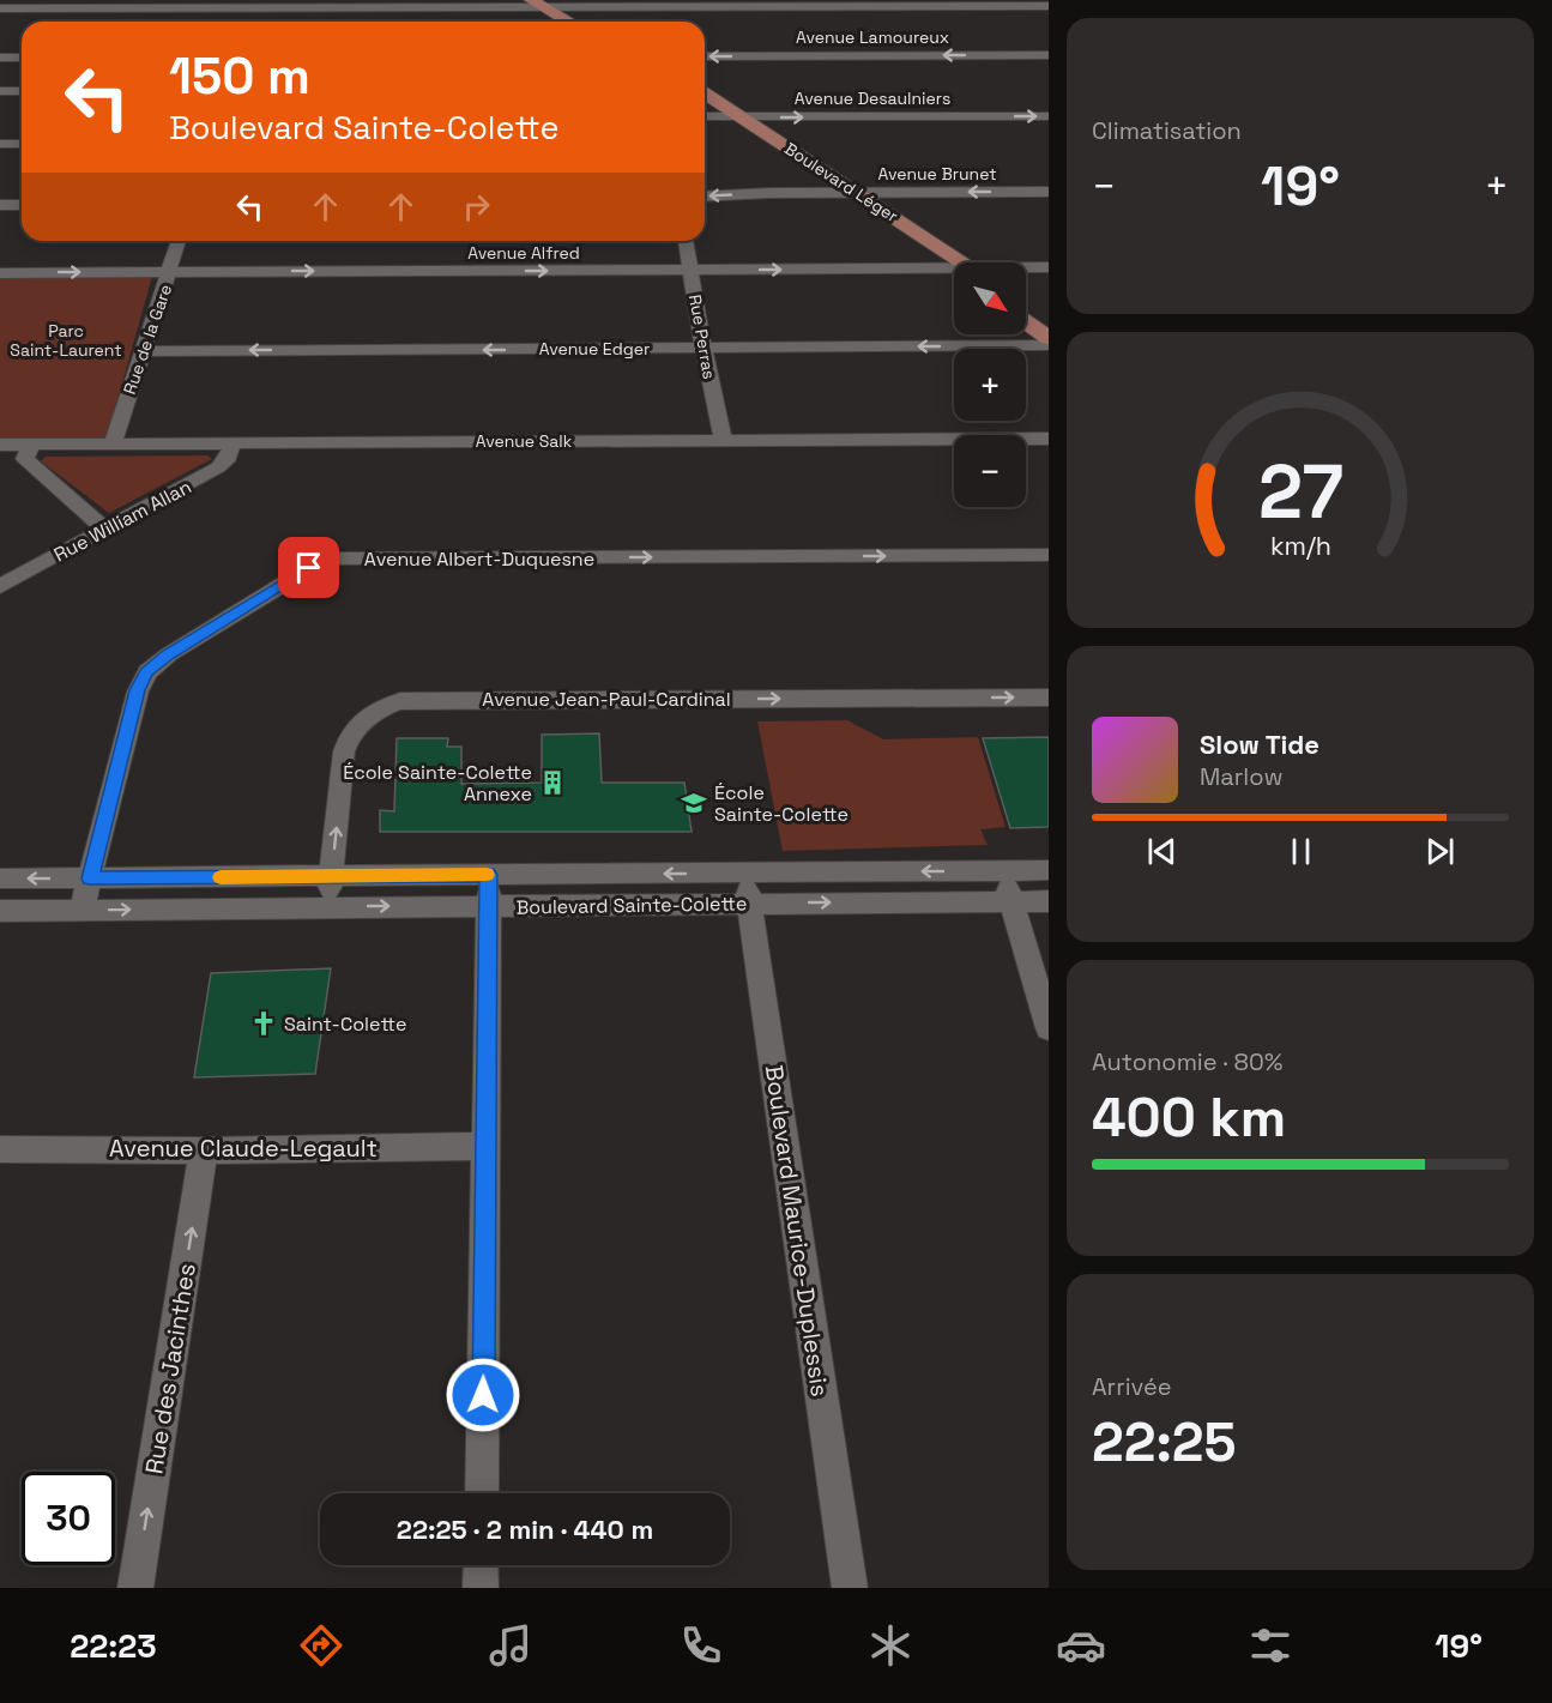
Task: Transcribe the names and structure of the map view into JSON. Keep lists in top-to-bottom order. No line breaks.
{"streets":{"main road":["Boulevard Léger"],"street":["Avenue Lamoureux","Avenue Desaulniers","Avenue Brunet","Avenue Alfred","Rue Perras","Rue de la Gare","Avenue Edger","Avenue Salk","Rue William Allan","Avenue Albert-Duquesne","Avenue Jean-Paul-Cardinal","Boulevard Sainte-Colette","Avenue Claude-Legault","Boulevard Maurice-Duplessis","Rue des Jacinthes"]},"crossings":[["Avenue Desaulniers","Boulevard Léger"],["Avenue Brunet","Boulevard Léger"],["Boulevard Léger","Avenue Alfred"],["Avenue Alfred","Rue Perras"],["Avenue Alfred","Rue de la Gare"],["Rue Perras","Avenue Edger"],["Rue Perras","Avenue Salk"],["Rue de la Gare","Avenue Edger"],["Rue de la Gare","Avenue Salk"],["Avenue Salk","Rue William Allan"],["Avenue Albert-Duquesne","Boulevard Sainte-Colette"],["Avenue Jean-Paul-Cardinal","Boulevard Sainte-Colette"],["Boulevard Sainte-Colette","Boulevard Maurice-Duplessis"],["Avenue Claude-Legault","Rue des Jacinthes"]],"one_way":["Avenue Alfred","Avenue Edger","Avenue Albert-Duquesne","Avenue Jean-Paul-Cardinal","Rue des Jacinthes"],"parks":["Parc Saint-Laurent"],"places":{"building":["École Sainte-Colette Annexe"],"school or university":["École Sainte-Colette"],"church":["Saint-Colette"]},"north":"bottom right","page":{"tile":["Climatisation",["Autonomie · 80%","400 km"],["Arrivée","22:25"]],"turn":["150 m","Boulevard Sainte-Colette"],"heat":["−","19°","+"],"map_buttons":["+","−"],"song":["Slow Tide","Marlow"],"limit":"30","trip":"22:25 · 2 min · 440 m","tabs":["22:23","19°"],"gauge":["27","km/h"]}}
